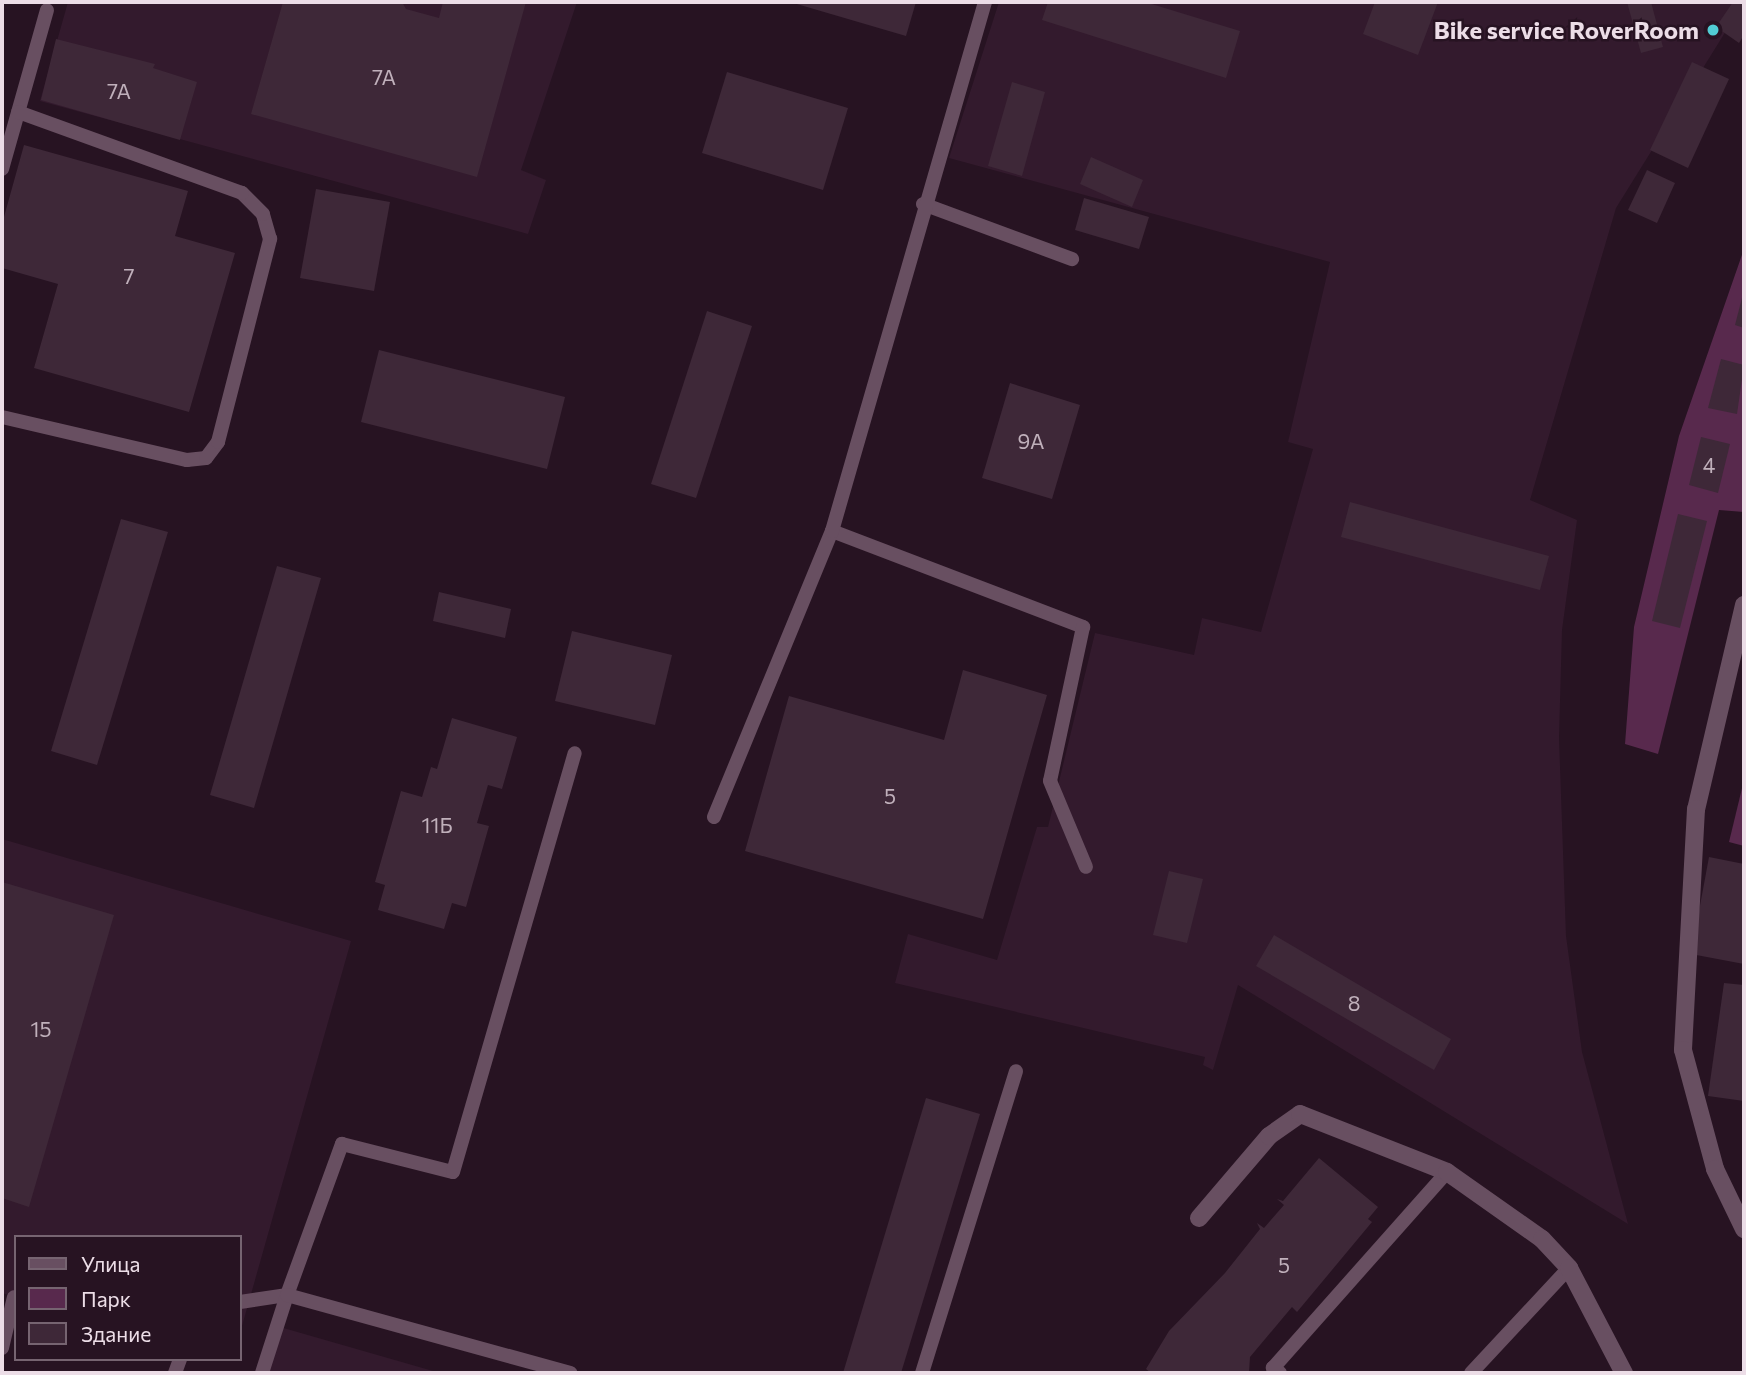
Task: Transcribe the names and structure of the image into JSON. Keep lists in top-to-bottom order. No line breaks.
{"places":["Bike service RoverRoom"],"house_numbers":["7А","7А","7","9А","4","5","11Б","8","15","5"],"legend":["Улица","Парк","Здание"]}
